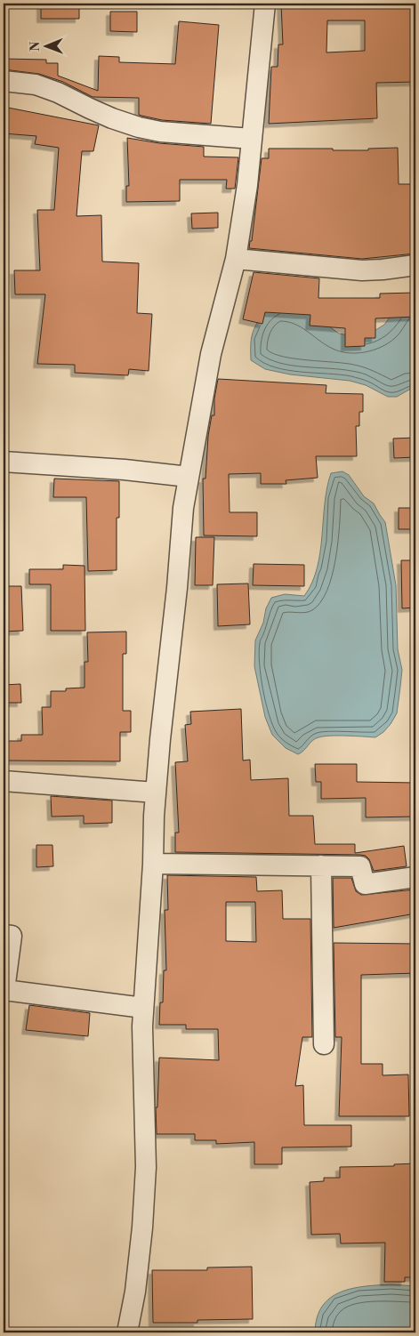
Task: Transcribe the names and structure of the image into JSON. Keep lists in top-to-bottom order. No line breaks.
{"north":"left"}
